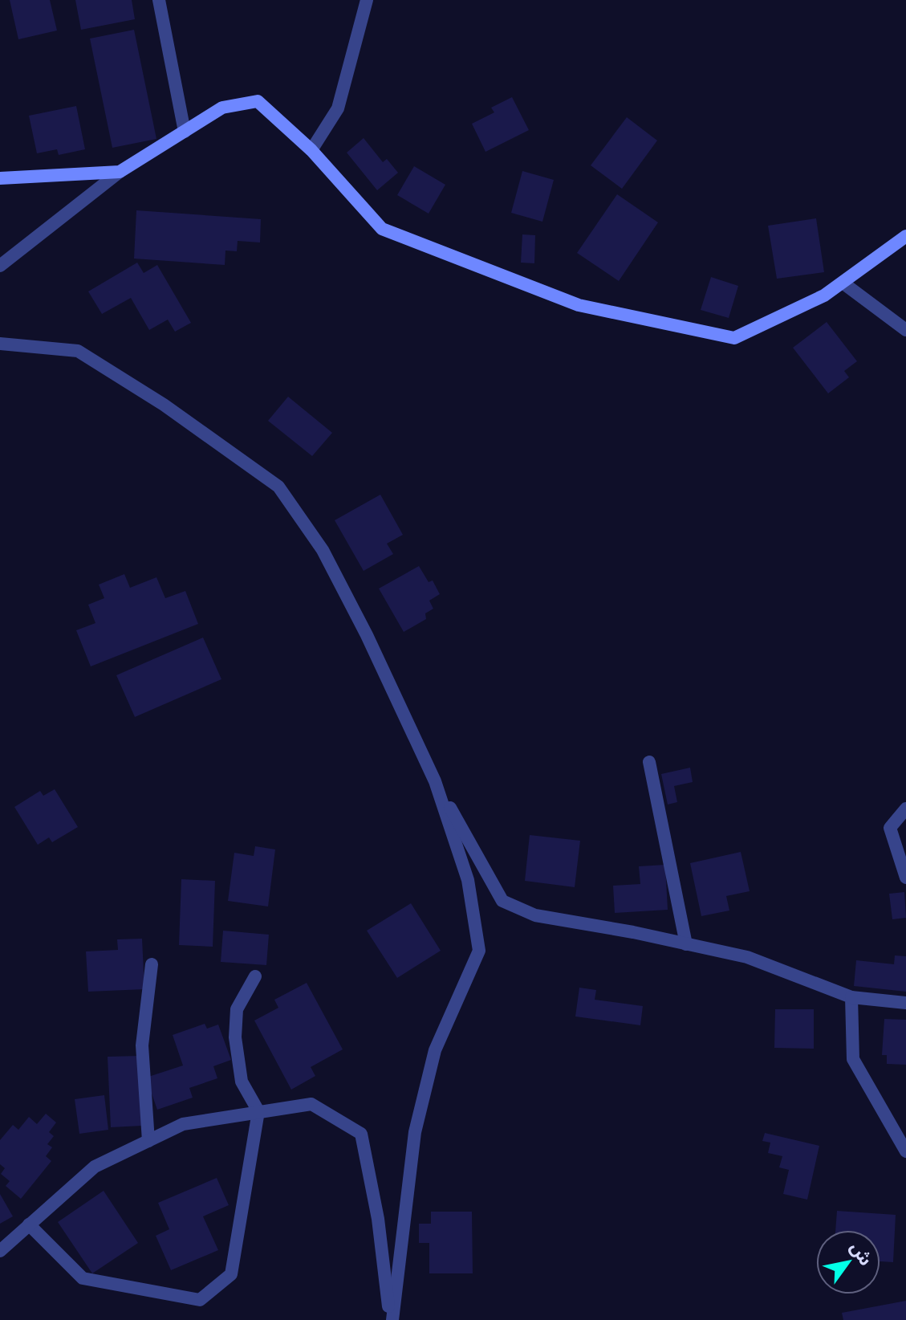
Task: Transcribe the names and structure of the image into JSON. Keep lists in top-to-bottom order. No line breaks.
{"north":"top right"}
